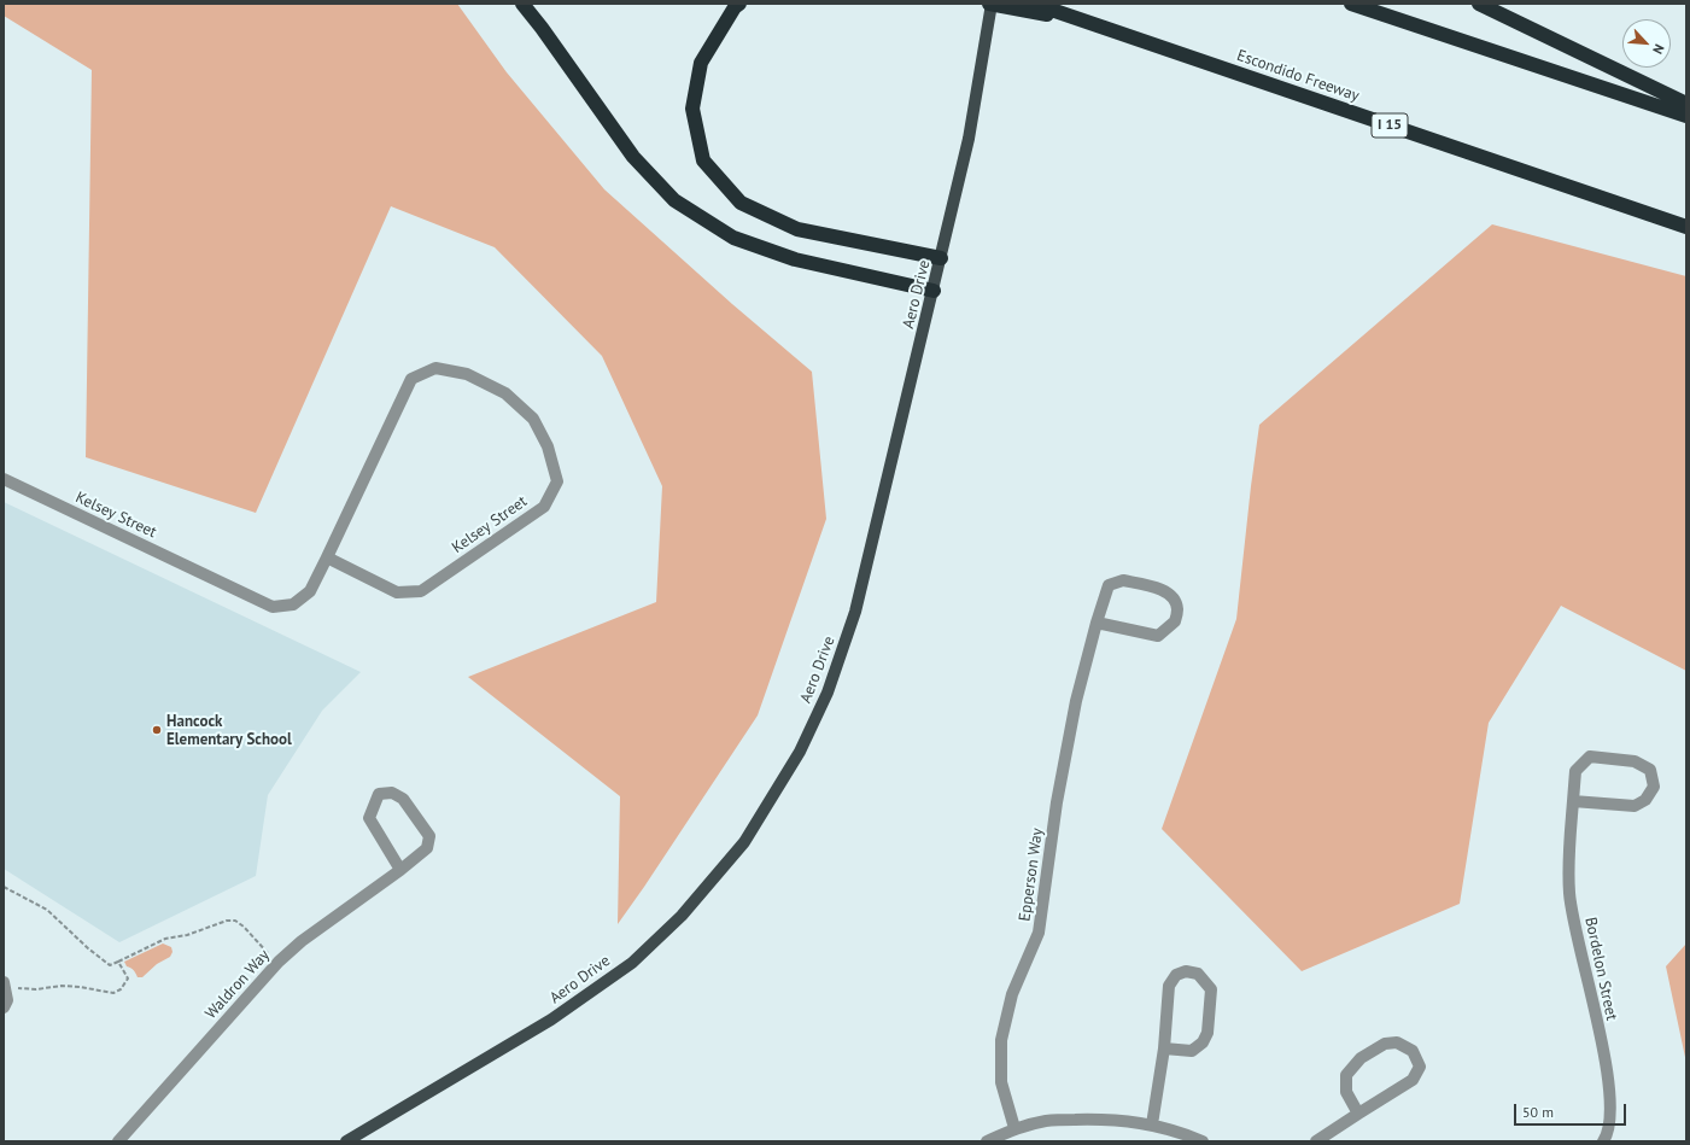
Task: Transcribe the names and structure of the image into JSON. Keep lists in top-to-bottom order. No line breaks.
{"streets":{"highway":["Escondido Freeway","I 15"],"main road":["Aero Drive"],"street":["Kelsey Street","Epperson Way","Bordelon Street","Waldron Way"]},"places":["Hancock Elementary School"],"scale_bar":"50 m","north":"bottom right"}
